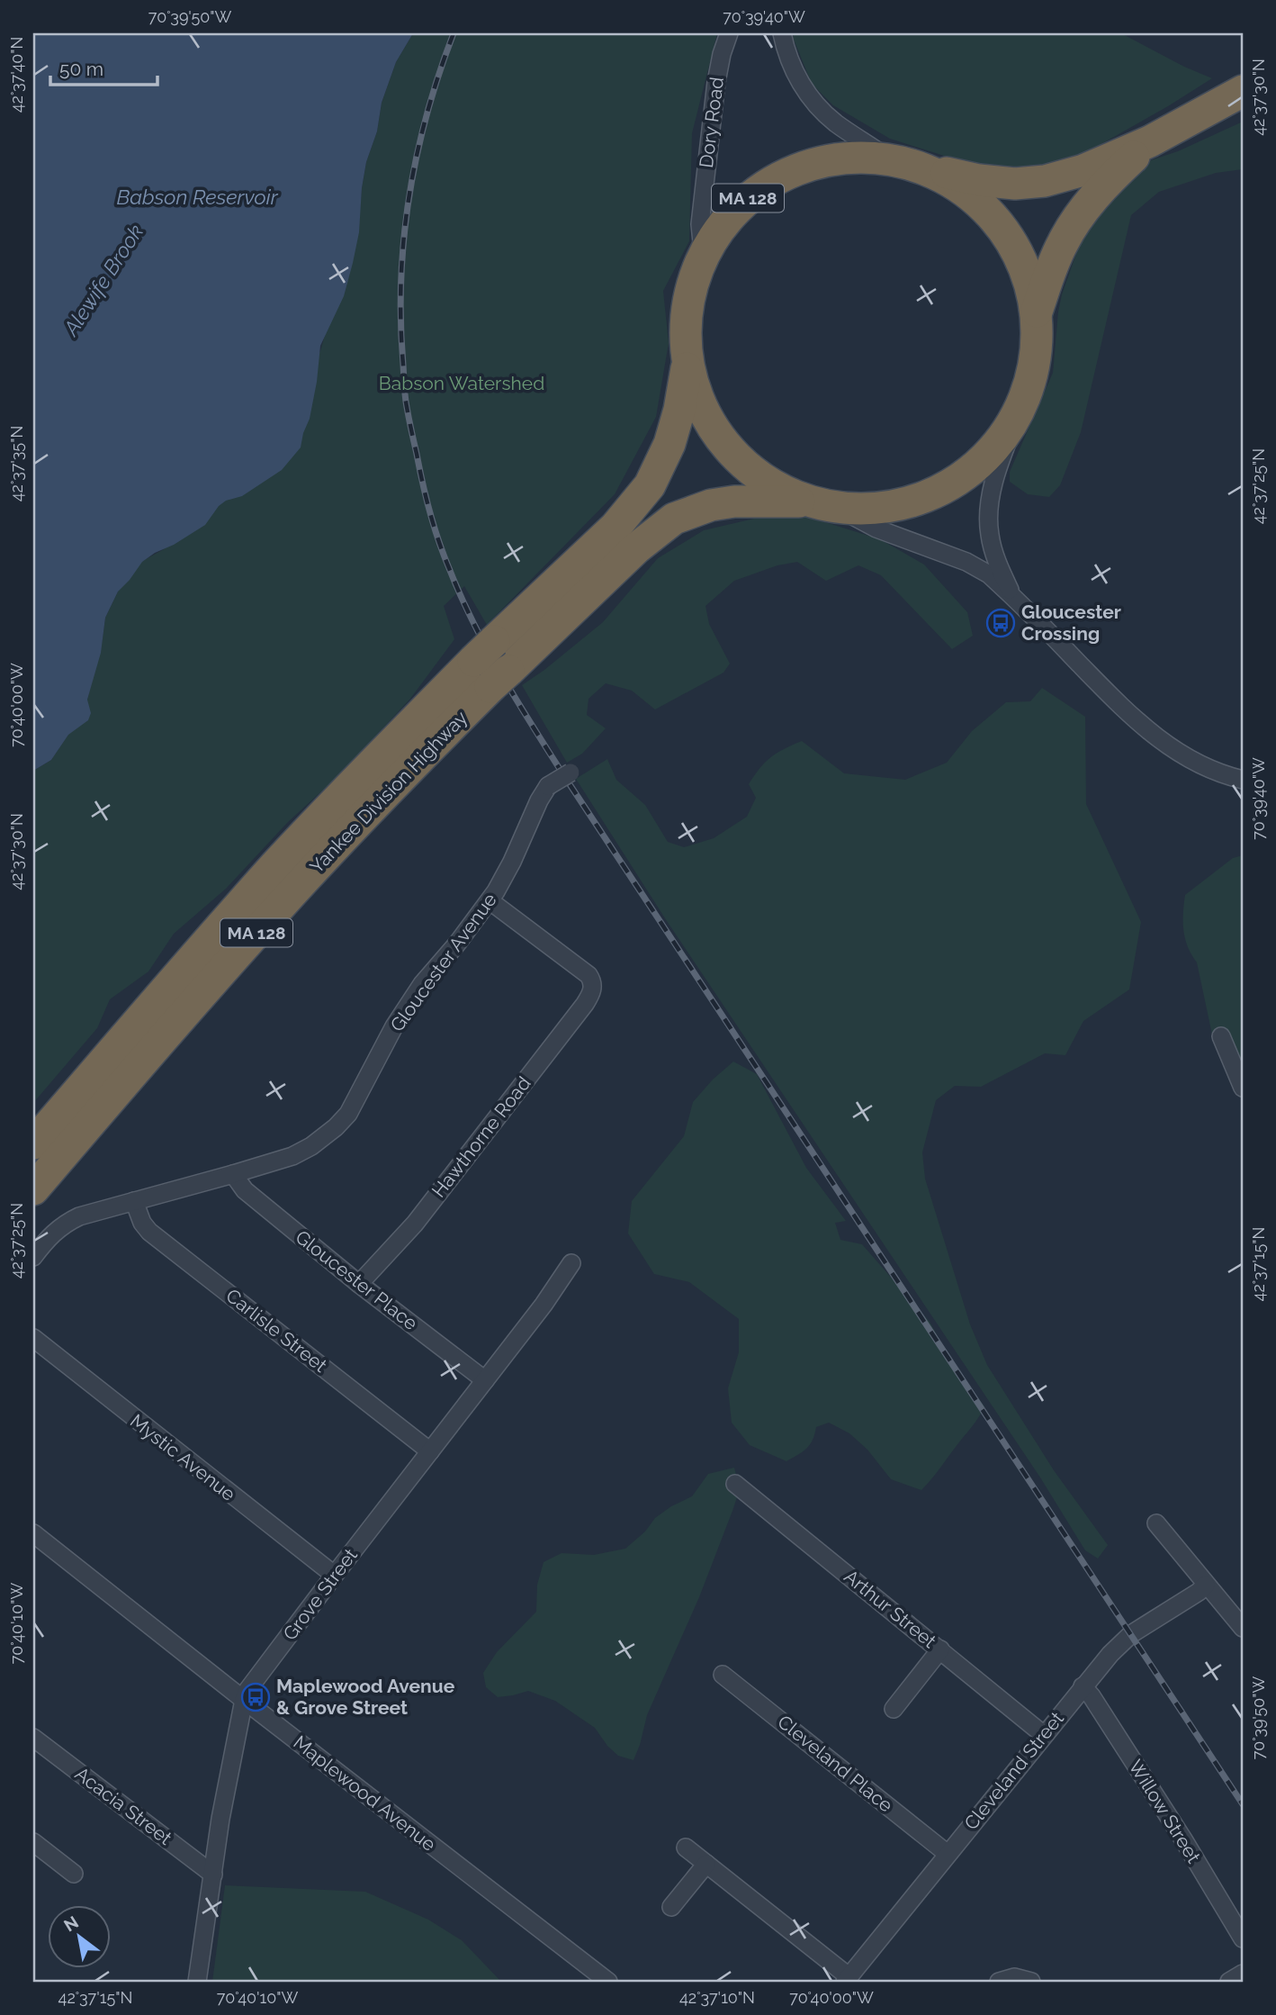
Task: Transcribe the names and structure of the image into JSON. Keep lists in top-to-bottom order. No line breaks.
{"streets":{"highway":["MA 128","Yankee Division Highway"],"street":["Dory Road","Gloucester Avenue","Hawthorne Road","Gloucester Place","Carlisle Street","Mystic Avenue","Grove Street","Arthur Street","Cleveland Place","Cleveland Street","Maplewood Avenue","Acacia Street","Willow Street"]},"crossings":[["Dory Road","MA 128"],["MA 128","Yankee Division Highway"],["Gloucester Avenue","Hawthorne Road"],["Gloucester Avenue","Gloucester Place"],["Gloucester Avenue","Carlisle Street"],["Hawthorne Road","Gloucester Place"],["Gloucester Place","Grove Street"],["Carlisle Street","Grove Street"],["Mystic Avenue","Grove Street"],["Grove Street","Maplewood Avenue"],["Grove Street","Acacia Street"],["Arthur Street","Cleveland Street"],["Cleveland Place","Cleveland Street"],["Cleveland Street","Willow Street"]],"water":["Babson Reservoir","Alewife Brook"],"parks":["Babson Watershed"],"places":{"bus stop":["Gloucester Crossing","Maplewood Avenue & Grove Street"]},"scale_bar":"50 m","north":"top left","coordinates":["70°39'50\"W","70°39'40\"W","42°37'40\"N","42°37'30\"N","42°37'35\"N","42°37'25\"N","70°40'00\"W","42°37'15\"N","70°40'10\"W","42°37'10\"N"]}
